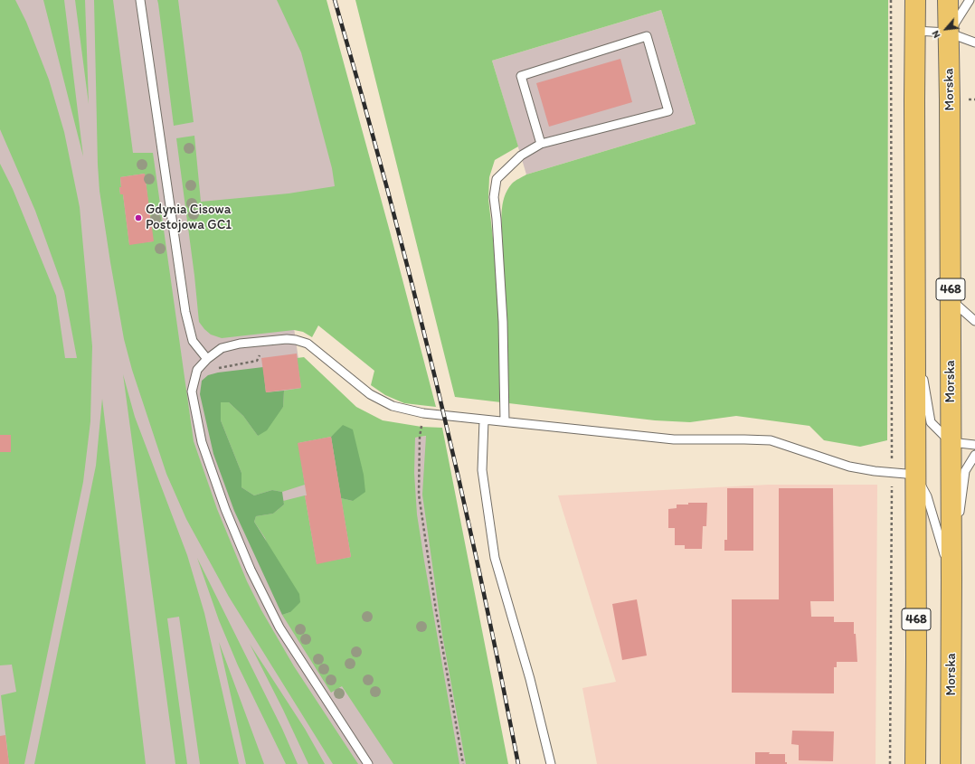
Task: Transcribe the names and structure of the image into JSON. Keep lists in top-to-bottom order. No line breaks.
{"streets":{"main road":["Morska","468"]},"places":["Gdynia Cisowa Postojowa GC1"],"north":"bottom left"}
